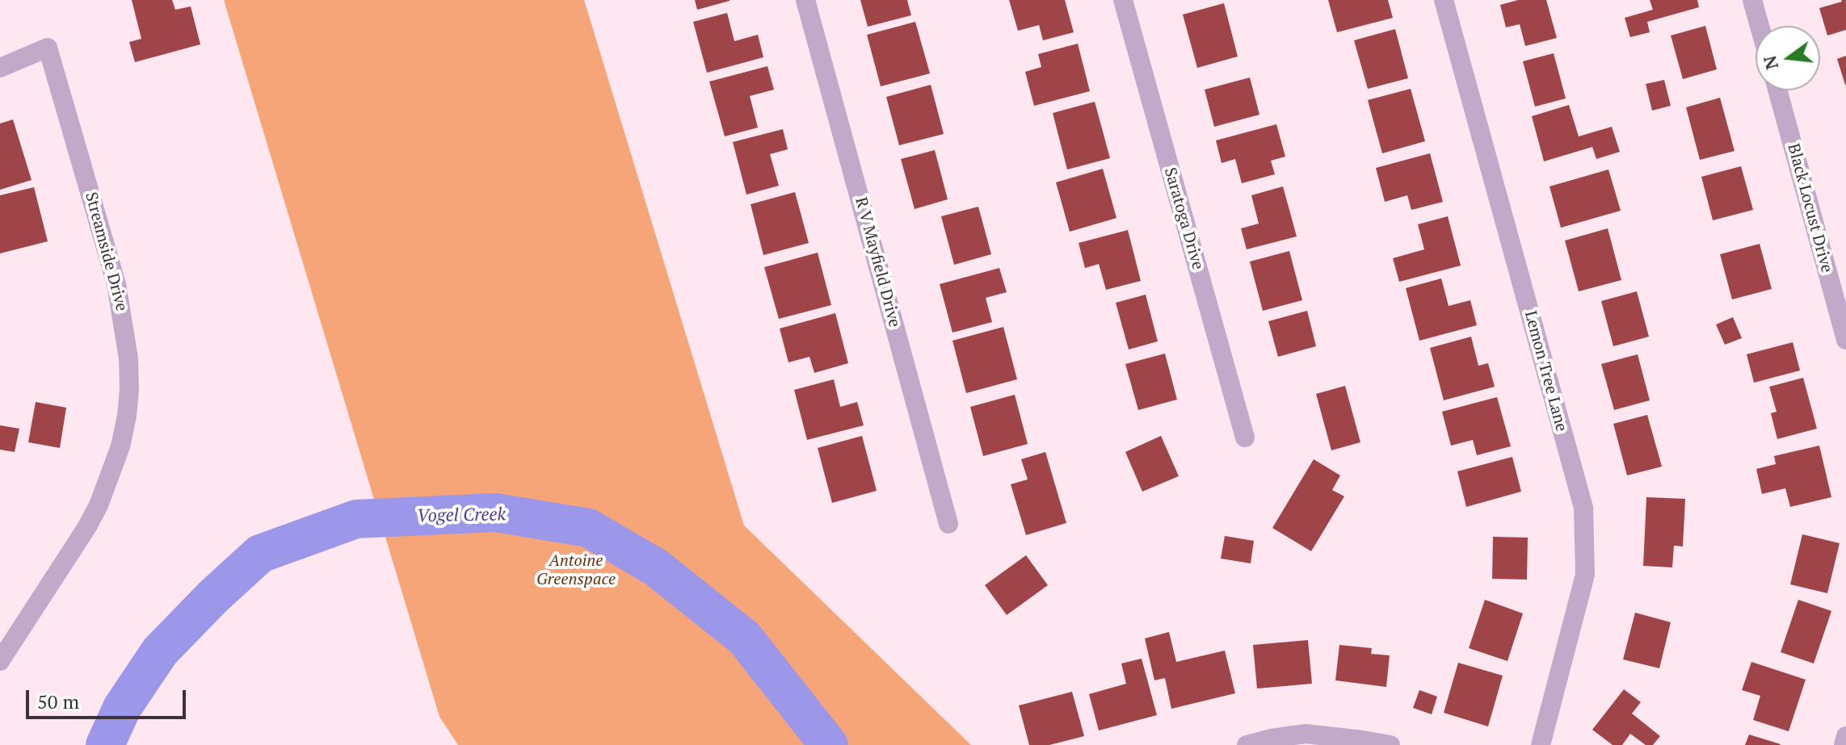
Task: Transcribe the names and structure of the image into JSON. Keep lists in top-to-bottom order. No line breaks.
{"streets":{"street":["Black Locust Drive","Saratoga Drive","Streamside Drive","R V Mayfield Drive","Lemon Tree Lane"]},"water":["Vogel Creek"],"parks":["Antoine Greenspace"],"scale_bar":"50 m","north":"left"}
